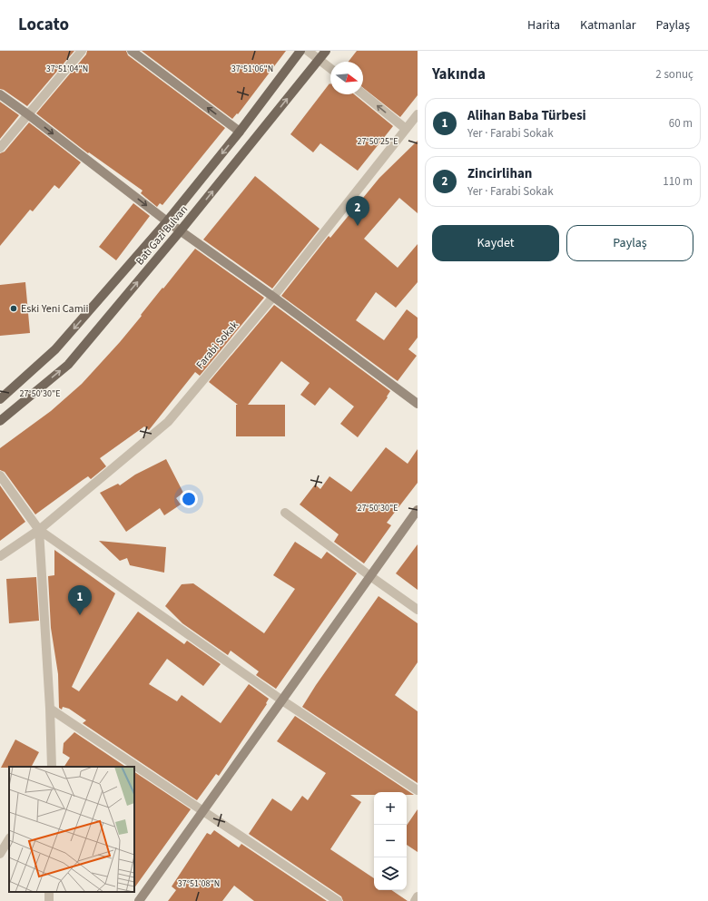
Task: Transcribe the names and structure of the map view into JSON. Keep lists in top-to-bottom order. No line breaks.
{"streets":{"main road":["Batı Gazi Bulvarı"],"street":["Farabi Sokak"]},"places":["Eski Yeni Camii"],"north":"right","page":{"header":"Locato","nav":["Harita","Katmanlar","Paylaş"],"heading":["Yakında","2 sonuç"],"list":[{"mark":"1","name":"Alihan Baba Türbesi","note":"Yer · Farabi Sokak","value":"60 m"},{"mark":"2","name":"Zincirlihan","note":"Yer · Farabi Sokak","value":"110 m"}],"pins":["2","1"],"buttons":["Kaydet","Paylaş"],"map_buttons":["+","−"]},"coordinates":["37°51'04\"N","37°51'06\"N","27°50'25\"E","27°50'30\"E","37°51'08\"N"]}
